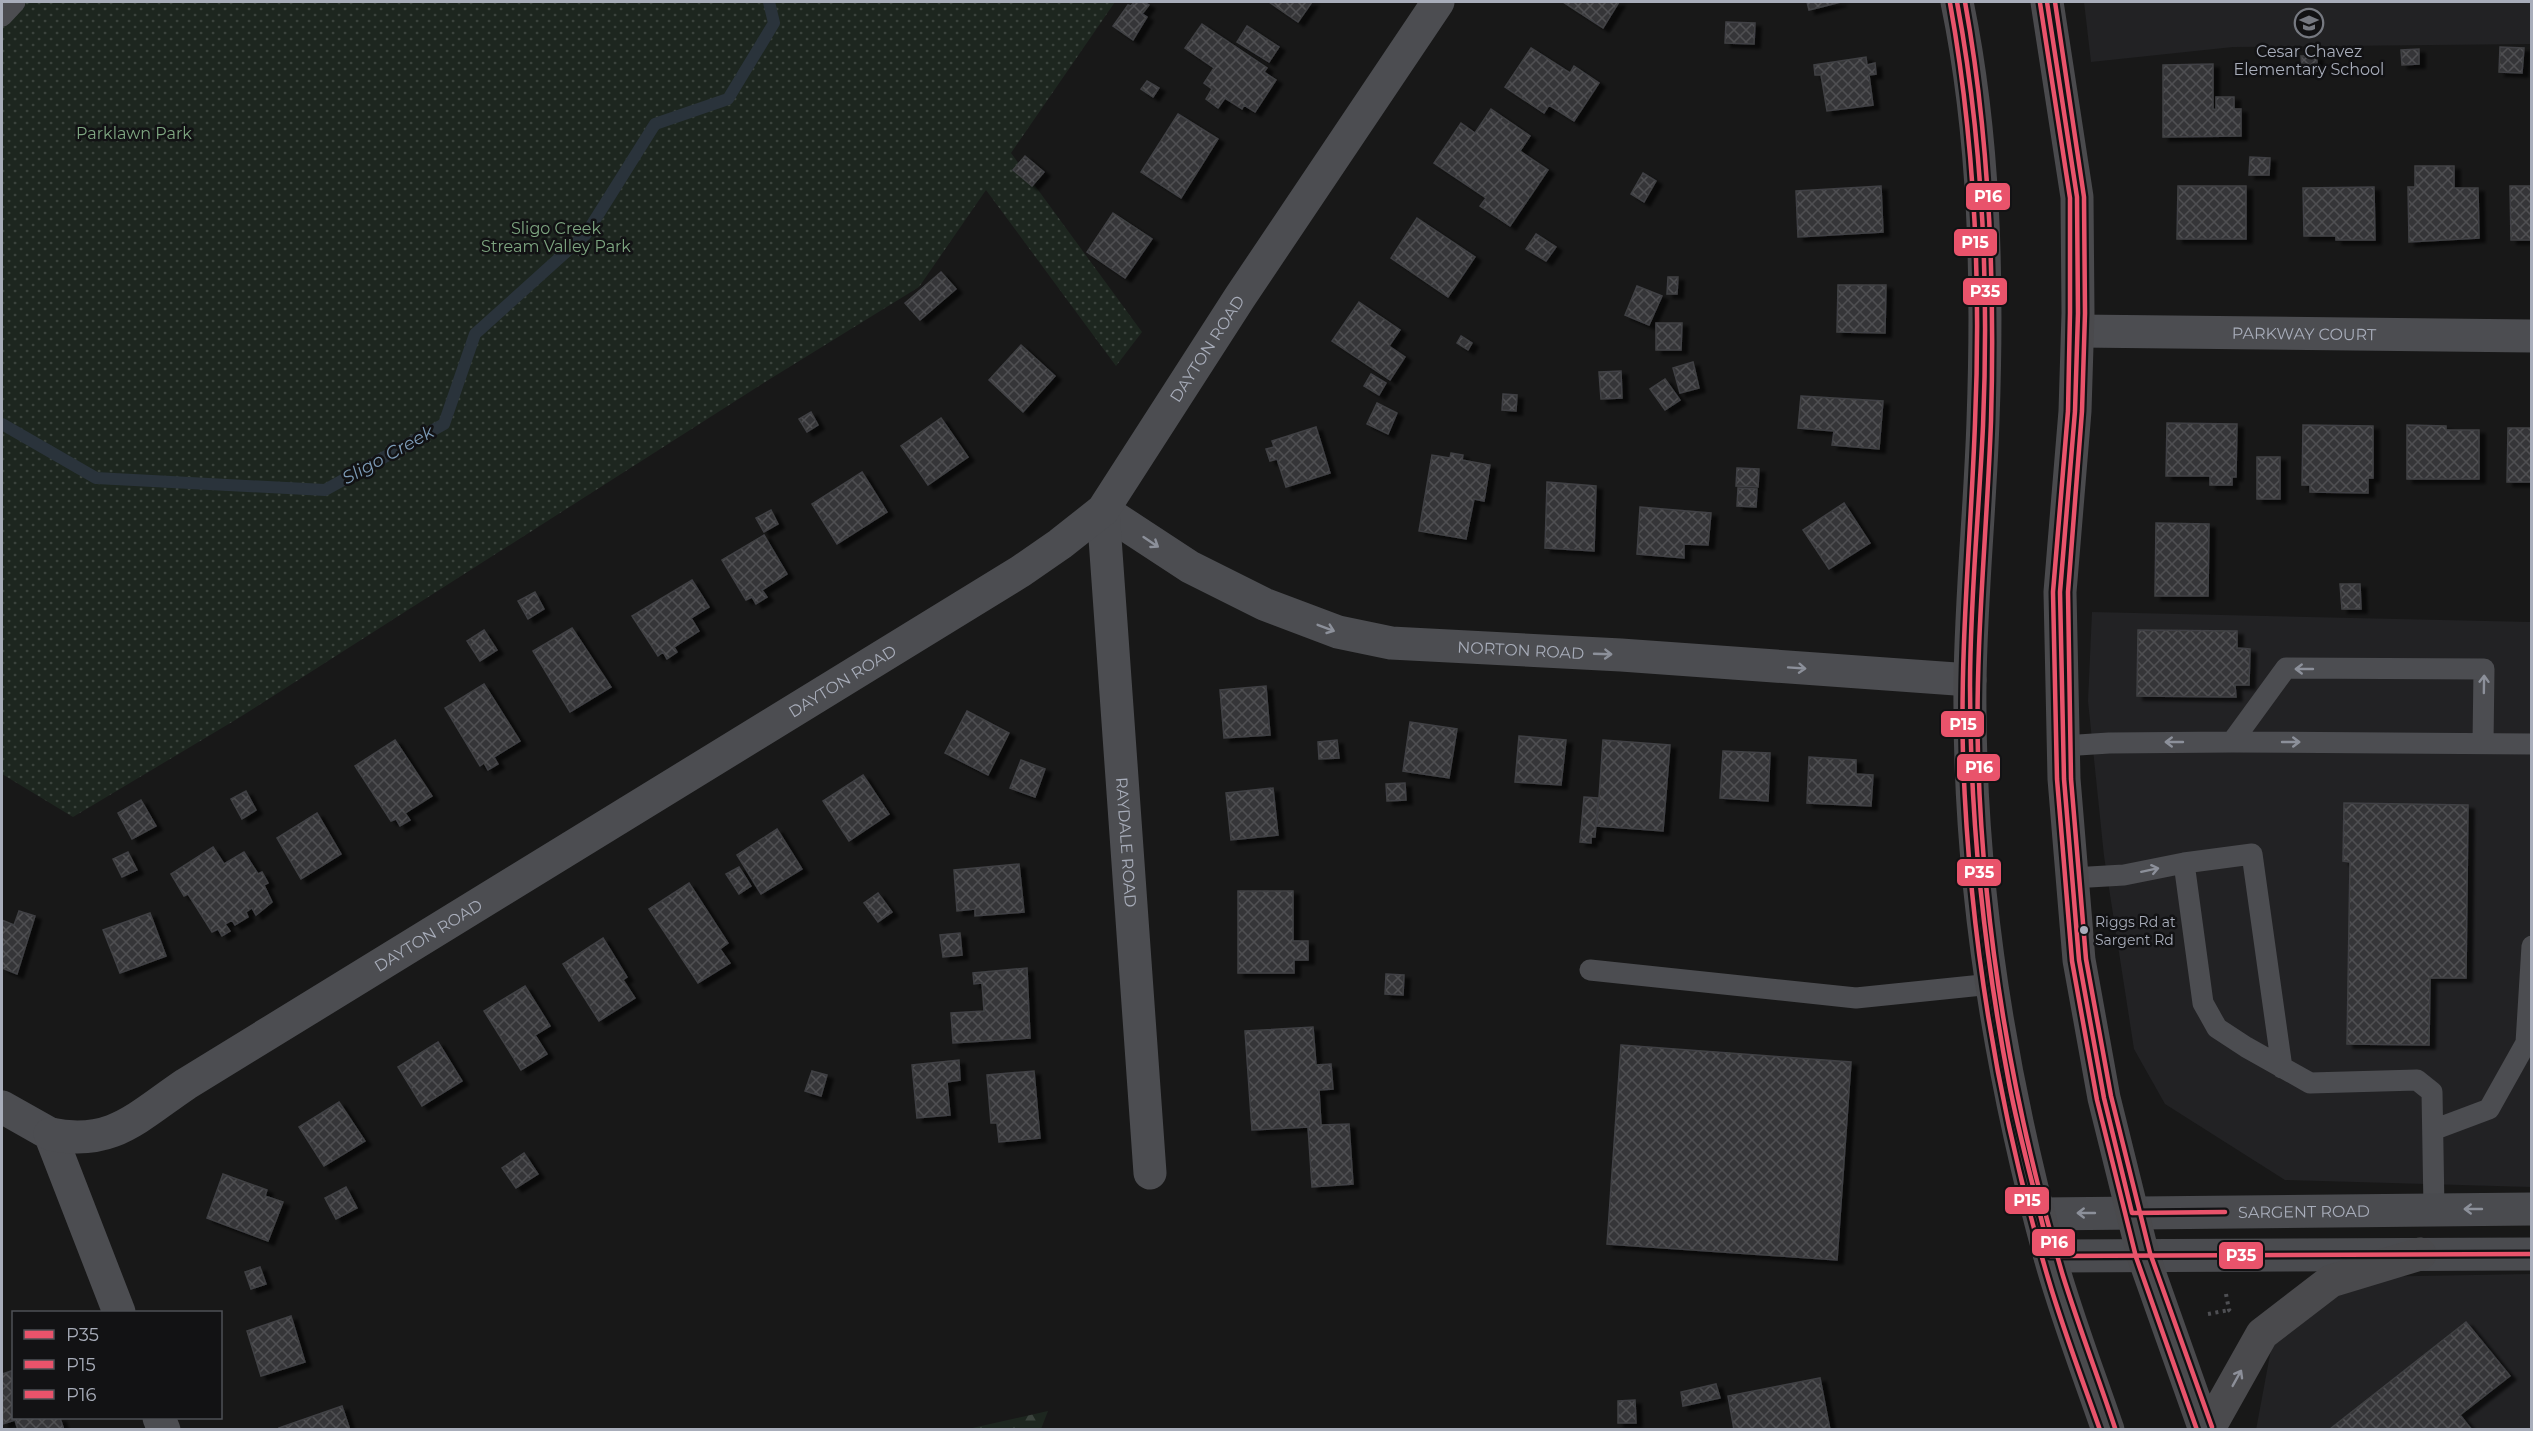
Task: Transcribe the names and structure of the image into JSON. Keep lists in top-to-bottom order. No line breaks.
{"streets":{"main road":["SARGENT ROAD"],"street":["PARKWAY COURT","DAYTON ROAD","NORTON ROAD","RAYDALE ROAD"]},"crossings":[["DAYTON ROAD","NORTON ROAD"],["DAYTON ROAD","RAYDALE ROAD"],["NORTON ROAD","RAYDALE ROAD"]],"one_way":["NORTON ROAD"],"water":["Sligo Creek"],"parks":["Parklawn Park","Sligo Creek Stream Valley Park"],"places":{"school or university":["Cesar Chavez Elementary School"],"other":["Riggs Rd at Sargent Rd"]},"lines":["transit line P35","transit line P16","transit line P15"],"legend":["P35","P15","P16"]}
